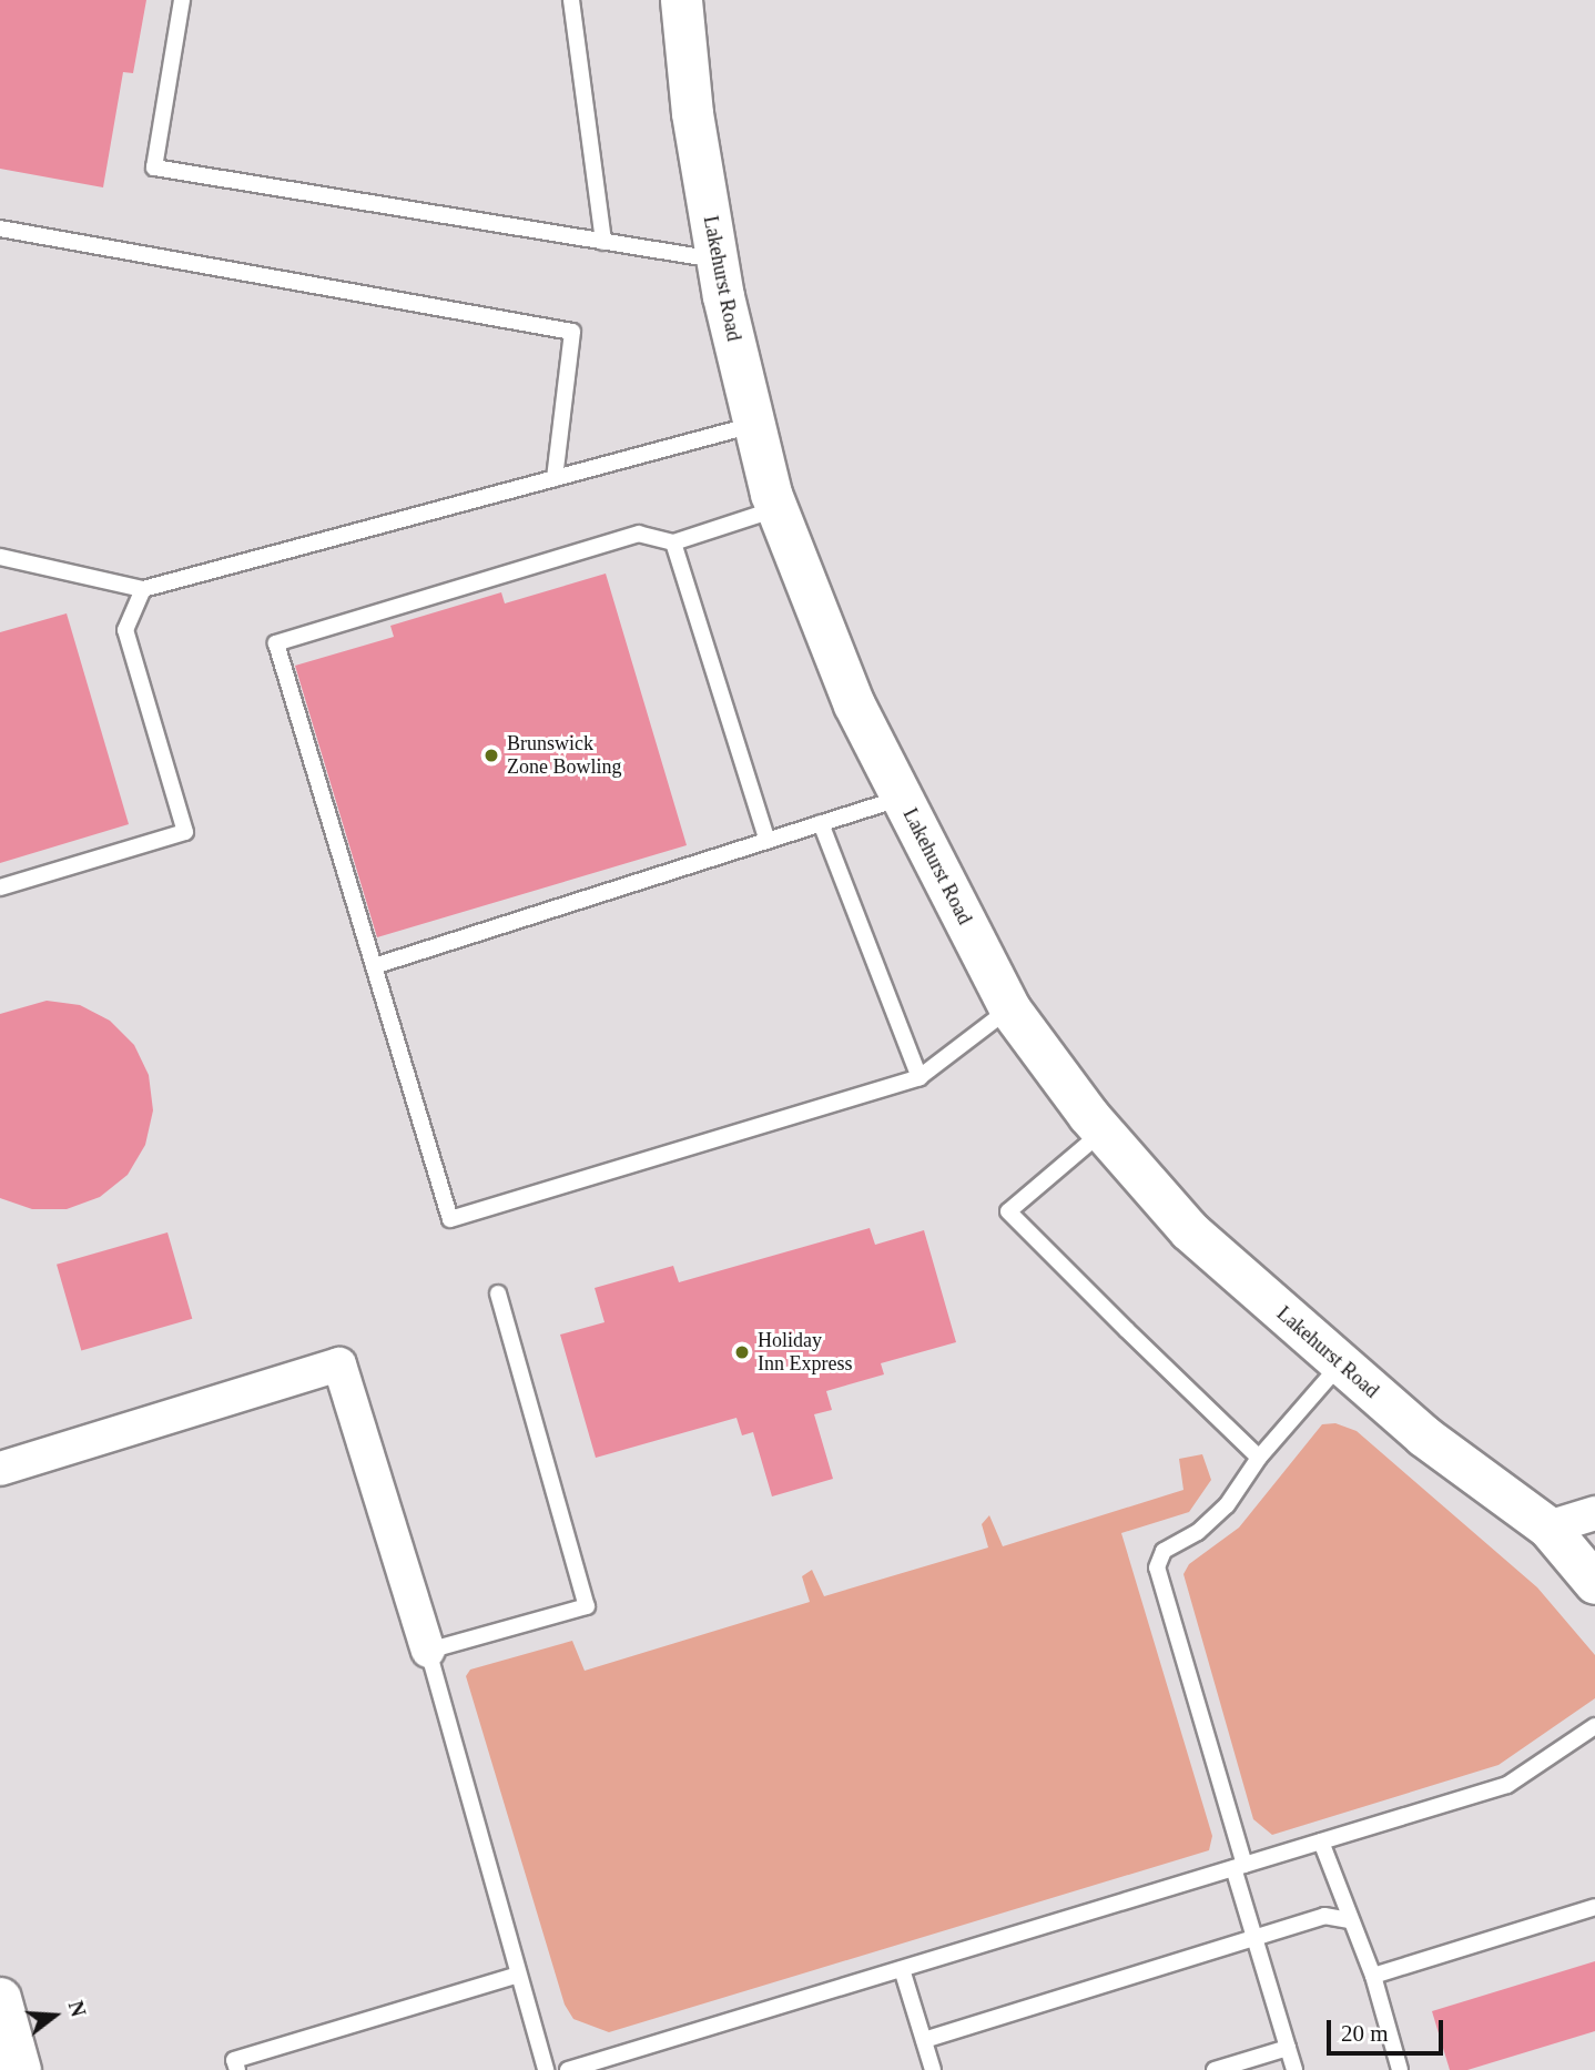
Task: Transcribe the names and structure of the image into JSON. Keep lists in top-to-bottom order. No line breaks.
{"streets":{"street":["Lakehurst Road"]},"places":["Brunswick Zone Bowling","Holiday Inn Express"],"scale_bar":"20 m","north":"right"}
